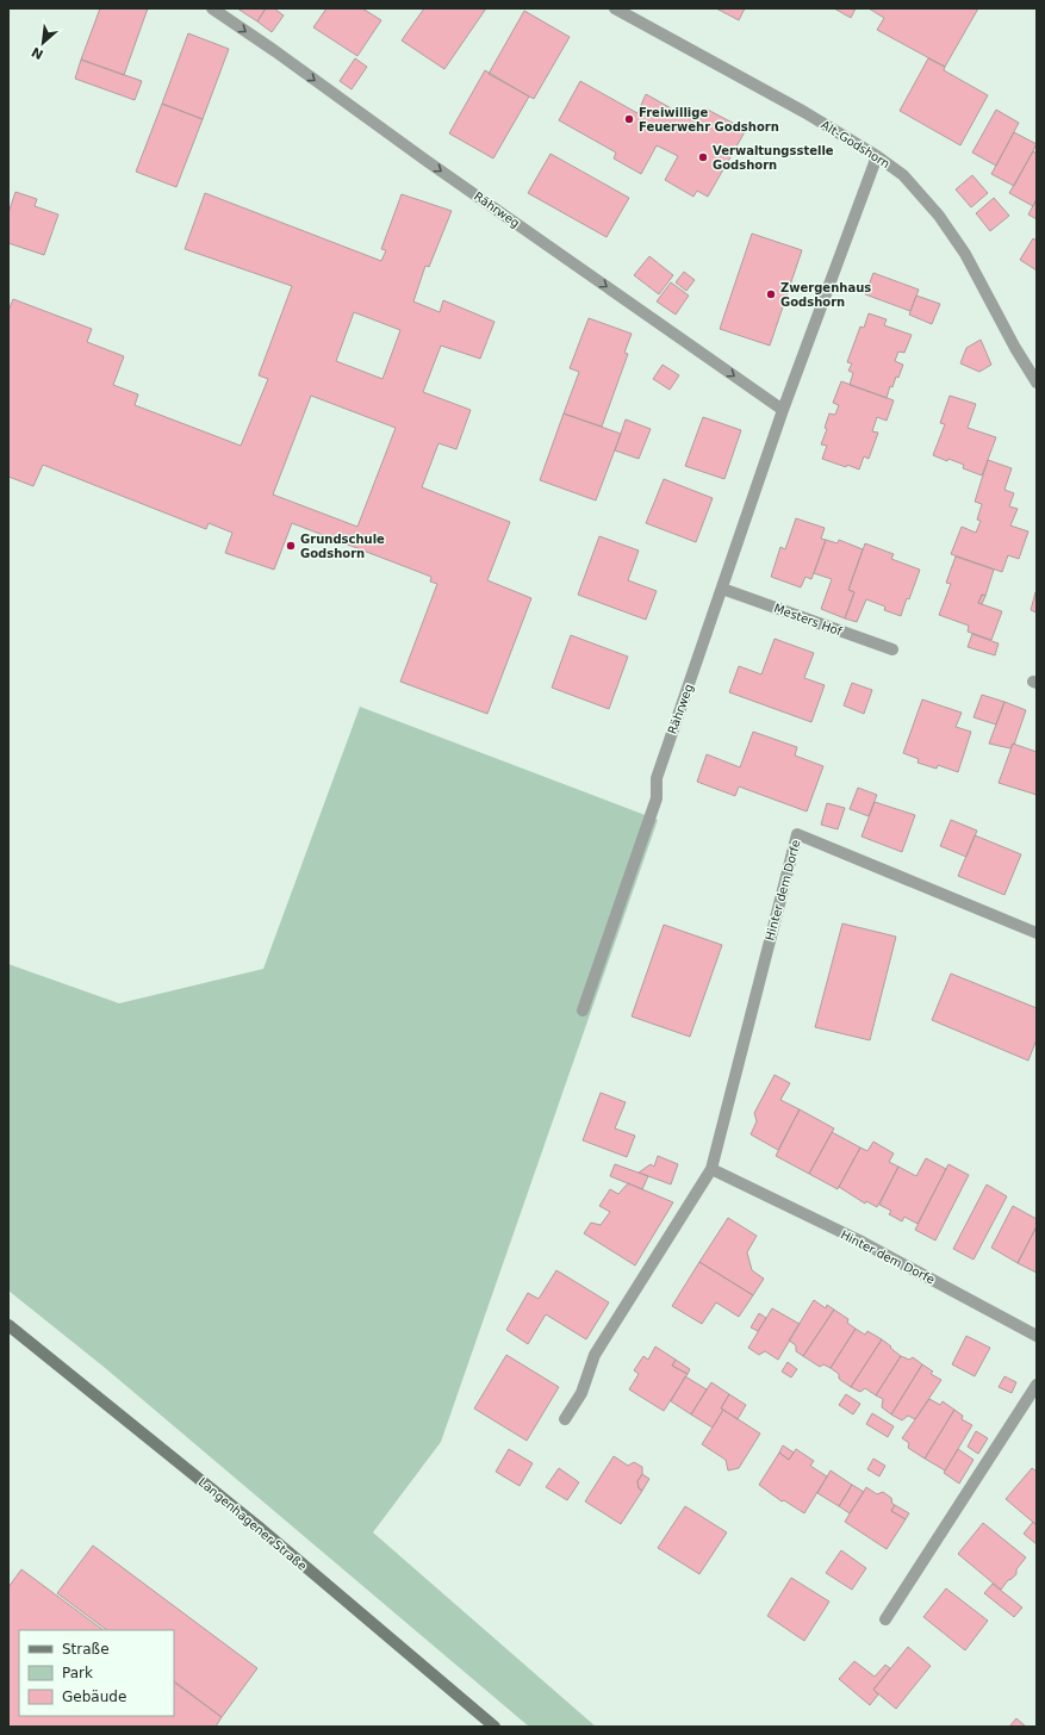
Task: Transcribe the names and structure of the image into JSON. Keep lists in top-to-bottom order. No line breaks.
{"streets":{"main road":["Langenhagener Straße"],"street":["Alt-Godshorn","Rährweg","Mesters Hof","Hinter dem Dorfe"]},"crossings":[["Alt-Godshorn","Rährweg"],["Rährweg","Mesters Hof"]],"one_way":["Rährweg"],"places":["Freiwillige Feuerwehr Godshorn","Verwaltungsstelle Godshorn","Zwergenhaus Godshorn","Grundschule Godshorn"],"legend":["Straße","Park","Gebäude"],"north":"bottom left"}
